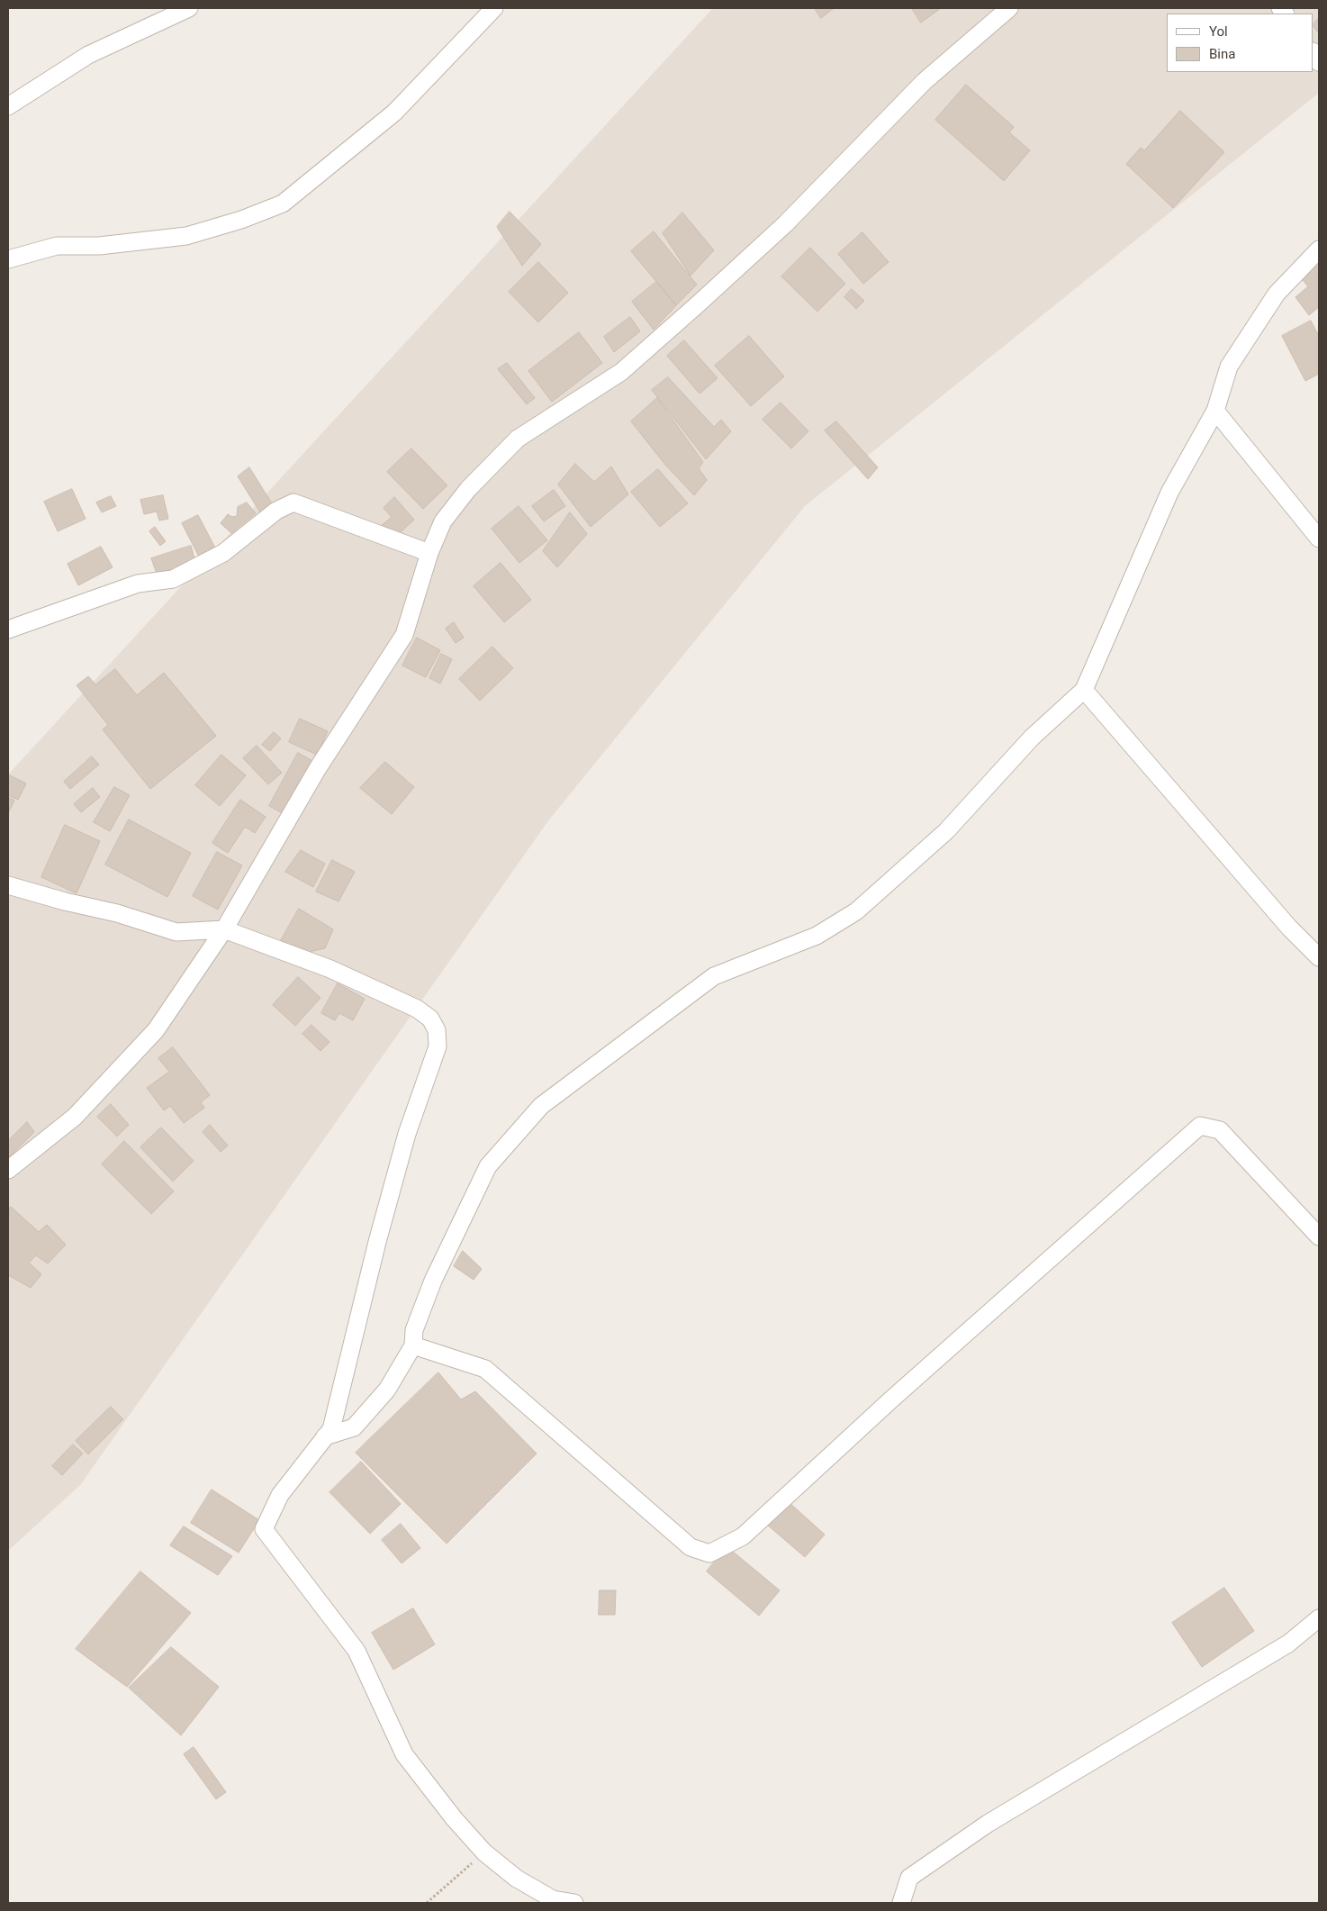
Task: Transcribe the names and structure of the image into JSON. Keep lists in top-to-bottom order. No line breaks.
{"legend":["Yol","Bina"]}
